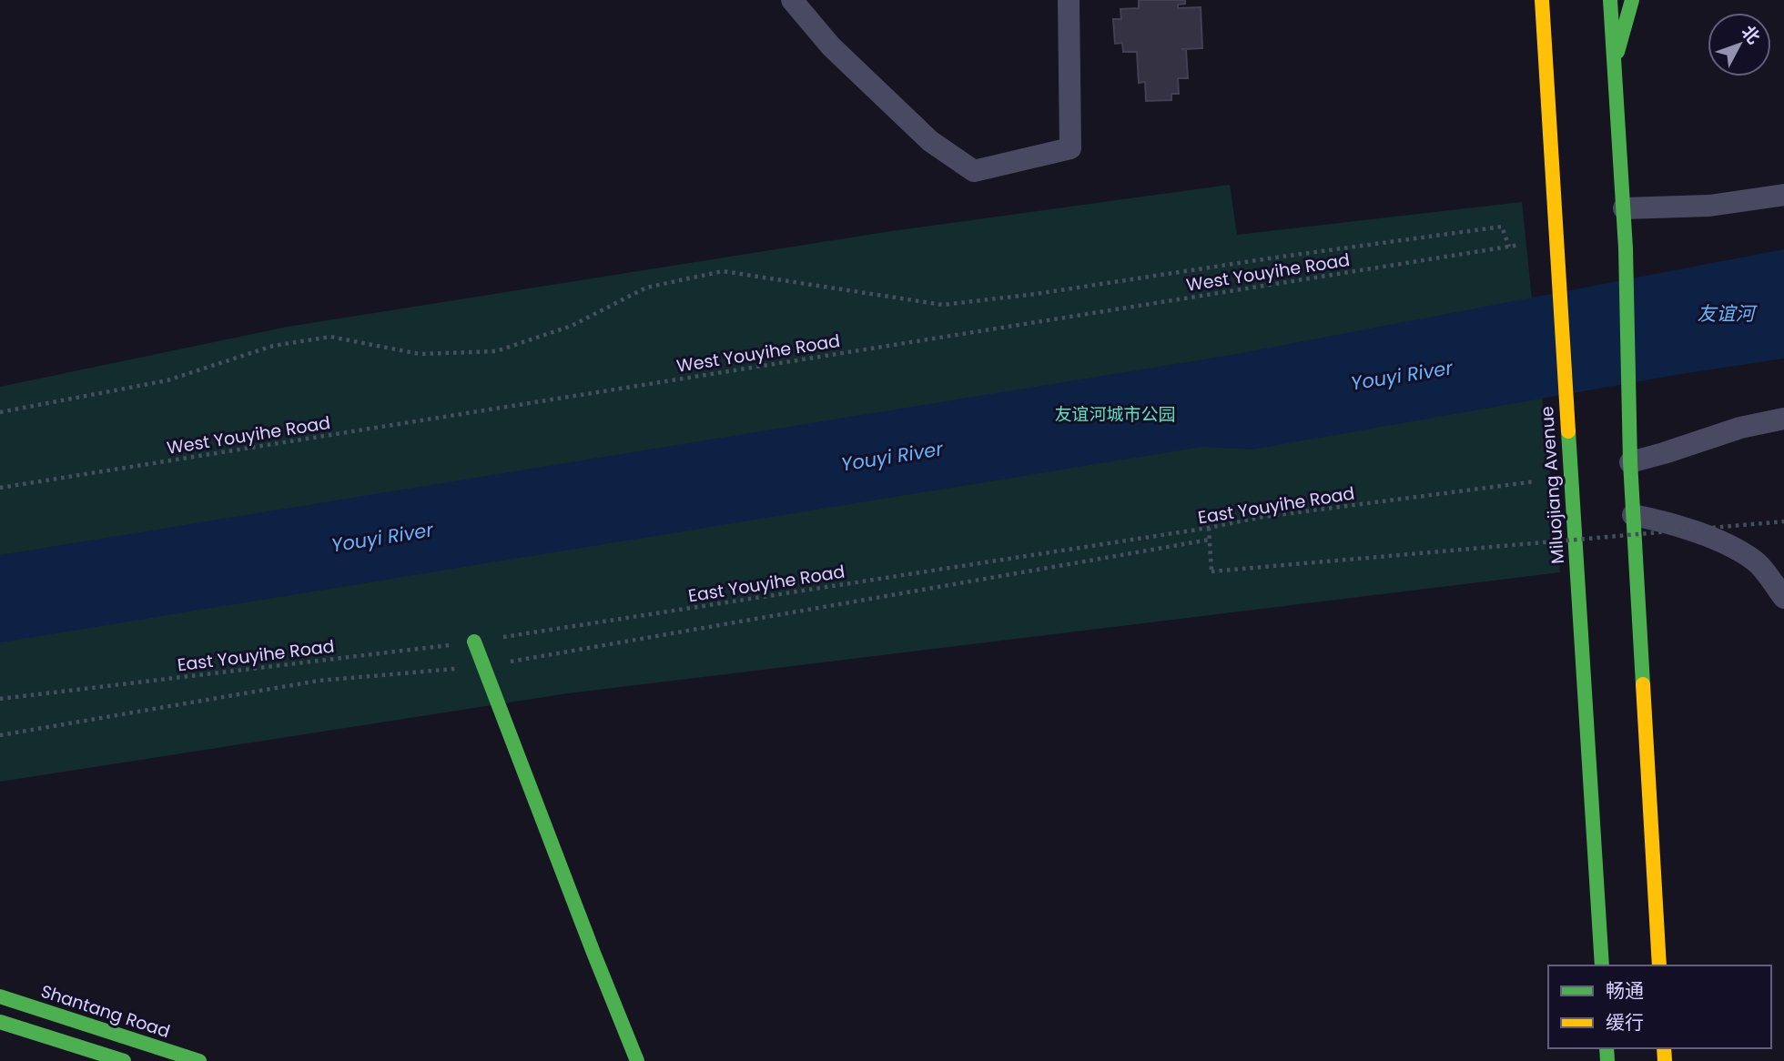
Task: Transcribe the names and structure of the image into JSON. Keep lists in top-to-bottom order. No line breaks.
{"streets":{"main road":["Miluojiang Avenue","Shantang Road"],"path":["West Youyihe Road","East Youyihe Road"]},"water":["友谊河","Youyi River"],"parks":["友谊河城市公园"],"legend":["畅通","缓行"],"north":"top right"}
